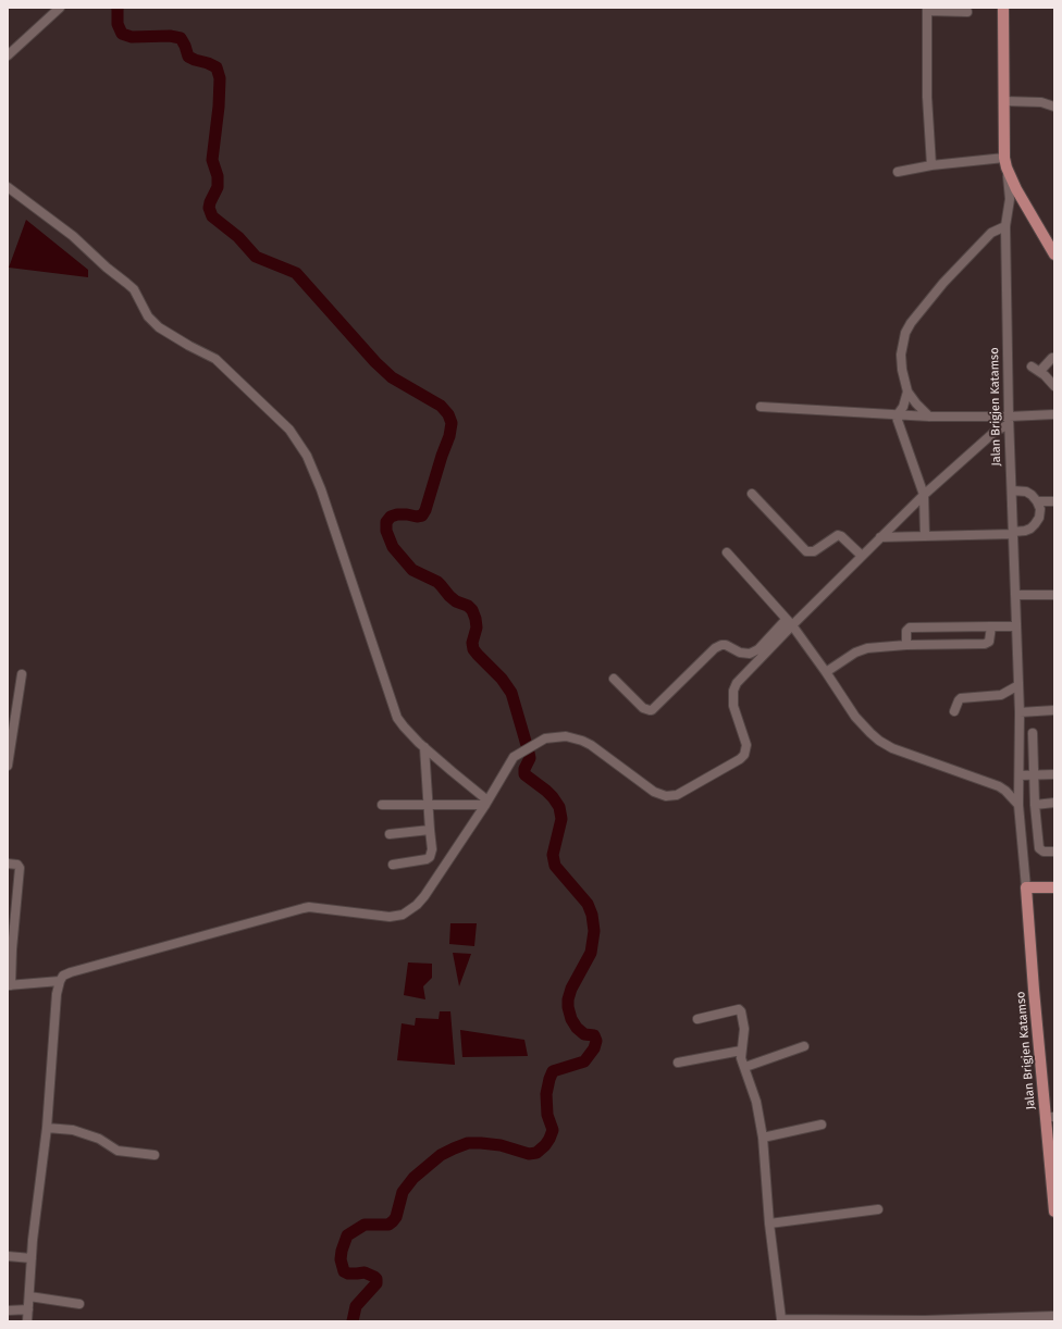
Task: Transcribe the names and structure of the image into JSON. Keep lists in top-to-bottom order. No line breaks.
{"streets":{"main road":["Jalan Brigjen Katamso"]}}
